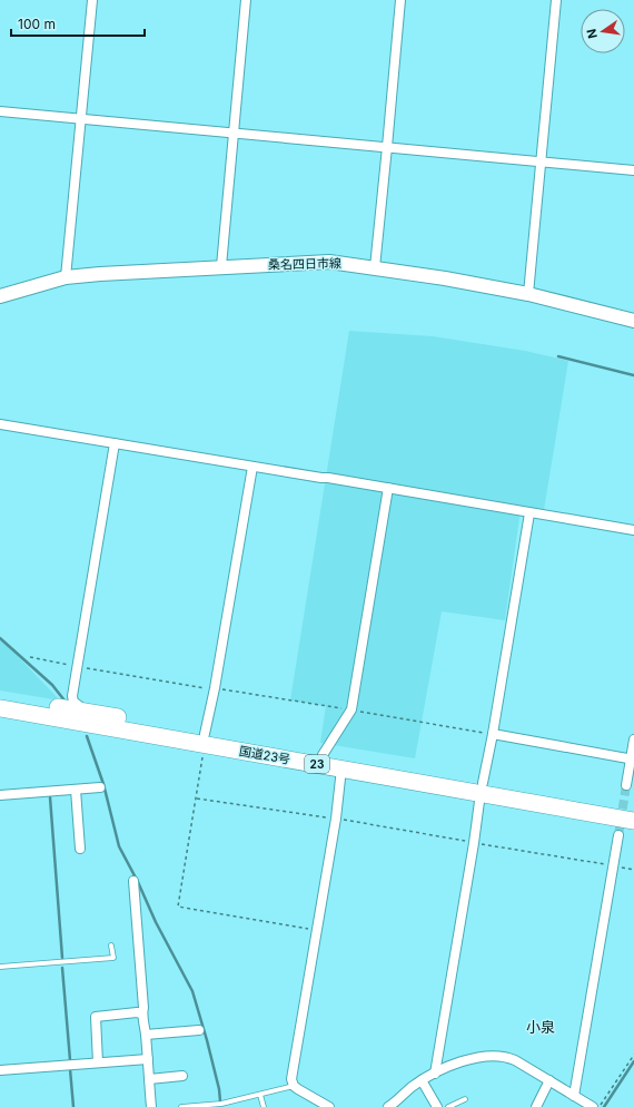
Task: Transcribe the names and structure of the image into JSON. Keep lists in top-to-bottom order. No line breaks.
{"streets":{"highway":["国道23号","23"],"main road":["桑名四日市線"]},"districts":["小泉"],"scale_bar":"100 m","north":"left"}
